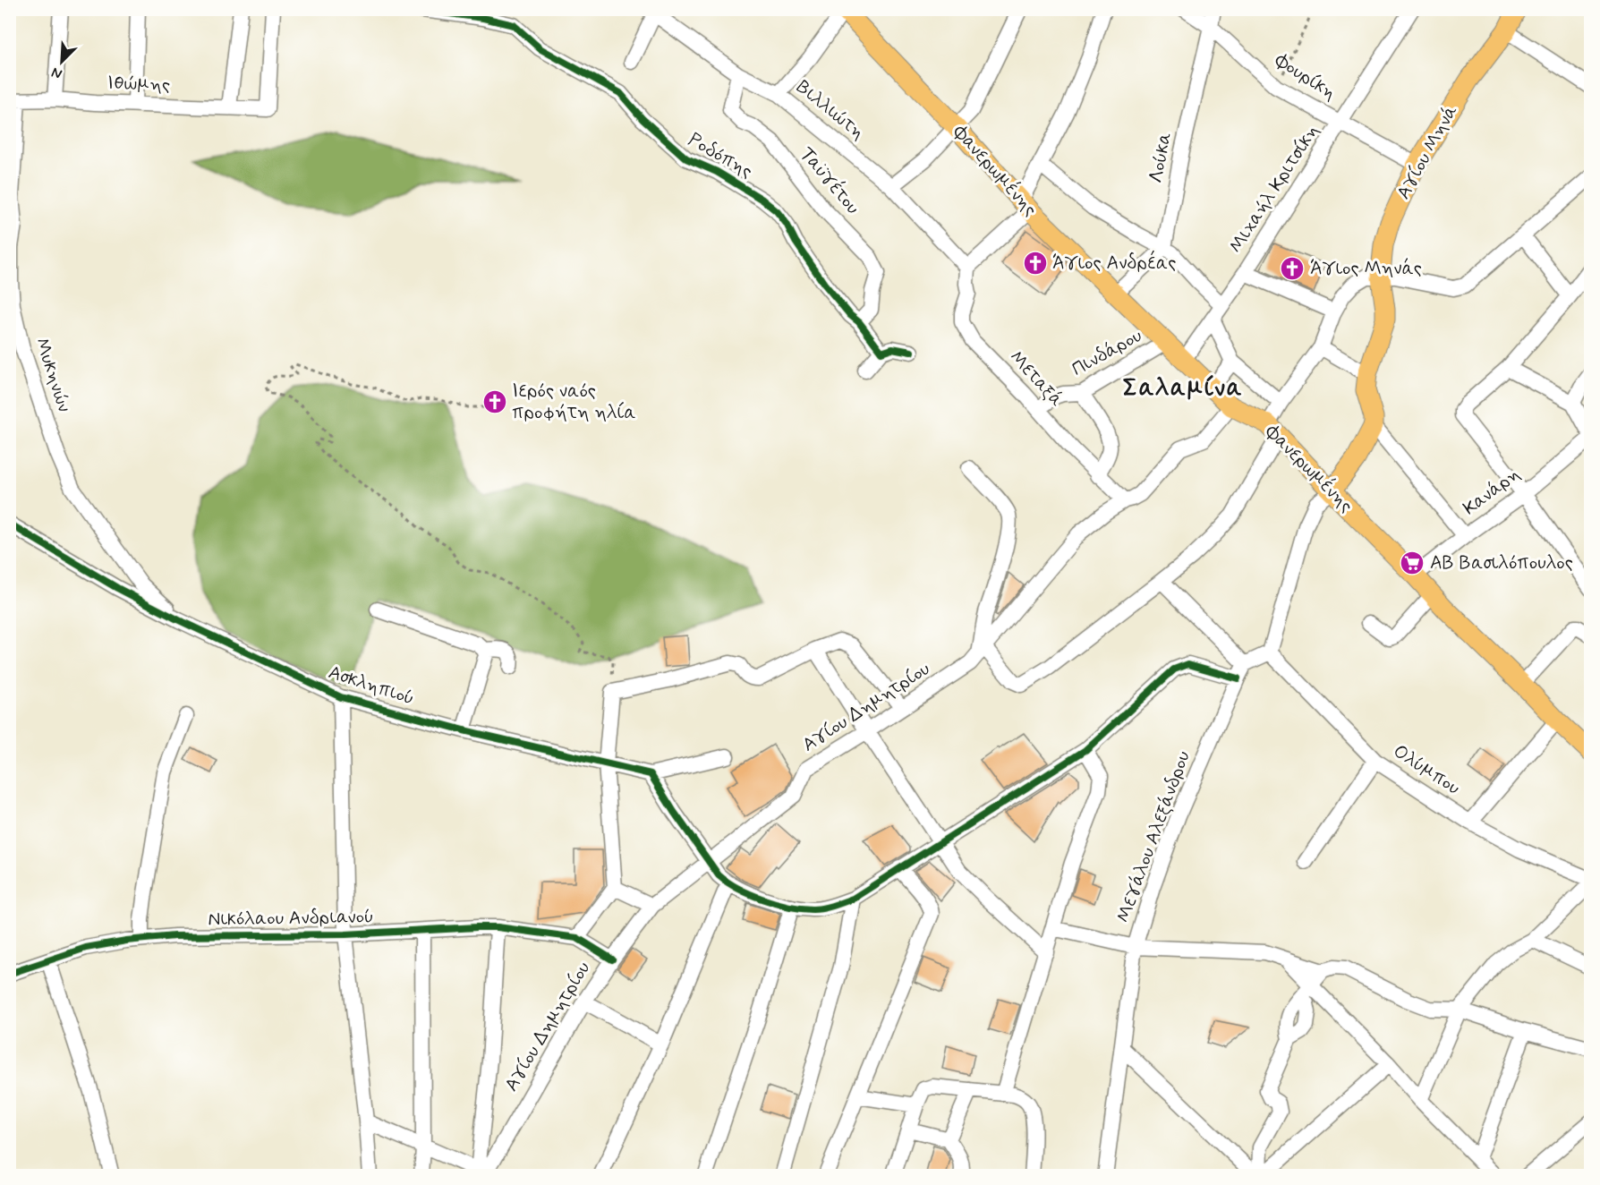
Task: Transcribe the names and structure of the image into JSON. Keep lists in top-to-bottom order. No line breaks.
{"streets":{"main road":["Αγίου Μηνά","Φανερωμένης"],"street":["Φουρίκη","Ιθώμης","Βιλλιώτη","Ροδόπης","Λούκα","Ταϋγέτου","Μιχαήλ Κριτσίκη","Πινδάρου","Μυκηνών","Μεταξά","Κανάρη","Ασκληπιού","Αγίου Δημητρίου","Ολύμπου","Μεγάλου Αλεξάνδρου","Νικόλαου Ανδριανού"]},"crossings":[["Φουρίκη","Αγίου Μηνά"],["Φουρίκη","Λούκα"],["Φουρίκη","Μιχαήλ Κριτσίκη"],["Ιθώμης","Μυκηνών"],["Βιλλιώτη","Ταϋγέτου"],["Βιλλιώτη","Μεταξά"],["Ροδόπης","Ταϋγέτου"],["Φανερωμένης","Μιχαήλ Κριτσίκη"],["Φανερωμένης","Πινδάρου"],["Φανερωμένης","Κανάρη"],["Φανερωμένης","Αγίου Δημητρίου"],["Πινδάρου","Μεταξά"],["Μυκηνών","Ασκληπιού"],["Μεταξά","Αγίου Δημητρίου"]],"districts":["Σαλαμίνα"],"places":{"church":["Άγιος Ανδρέας","Άγιος Μηνάς","Ιερός ναός προφήτη ηλία"],"supermarket":["ΑΒ Βασιλόπουλος"]},"north":"bottom left"}
